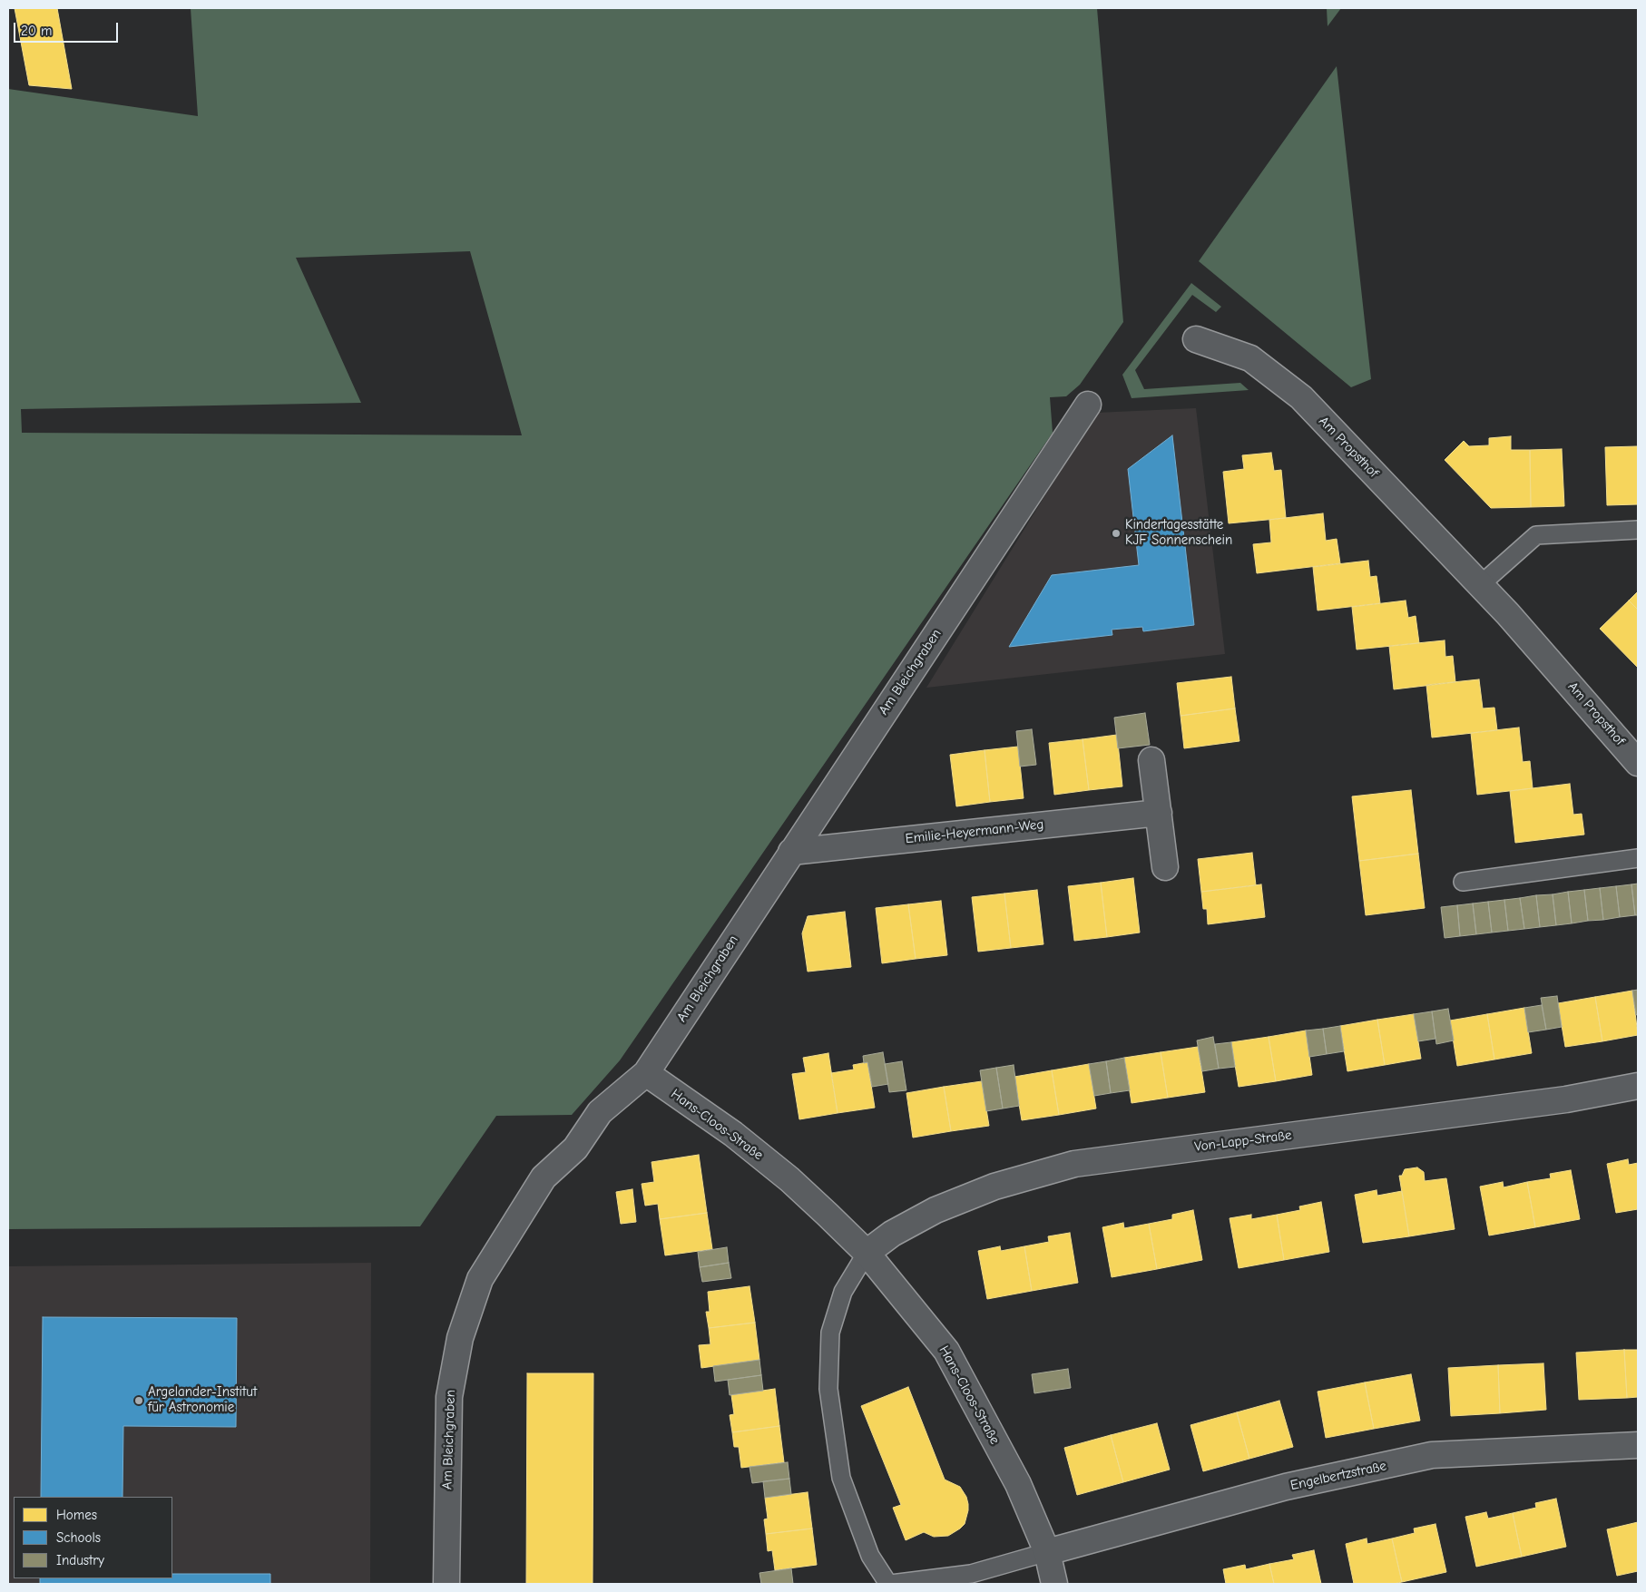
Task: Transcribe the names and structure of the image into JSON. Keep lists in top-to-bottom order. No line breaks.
{"streets":{"street":["Am Propsthof","Am Bleichgraben","Emilie-Heyermann-Weg","Hans-Cloos-Straße","Von-Lapp-Straße","Engelbertzstraße"]},"crossings":[["Am Bleichgraben","Emilie-Heyermann-Weg"],["Am Bleichgraben","Hans-Cloos-Straße"],["Hans-Cloos-Straße","Von-Lapp-Straße"],["Hans-Cloos-Straße","Engelbertzstraße"]],"places":["Kindertagesstätte KJF Sonnenschein","Argelander-Institut für Astronomie"],"legend":["Homes","Schools","Industry"],"scale_bar":"20 m"}
